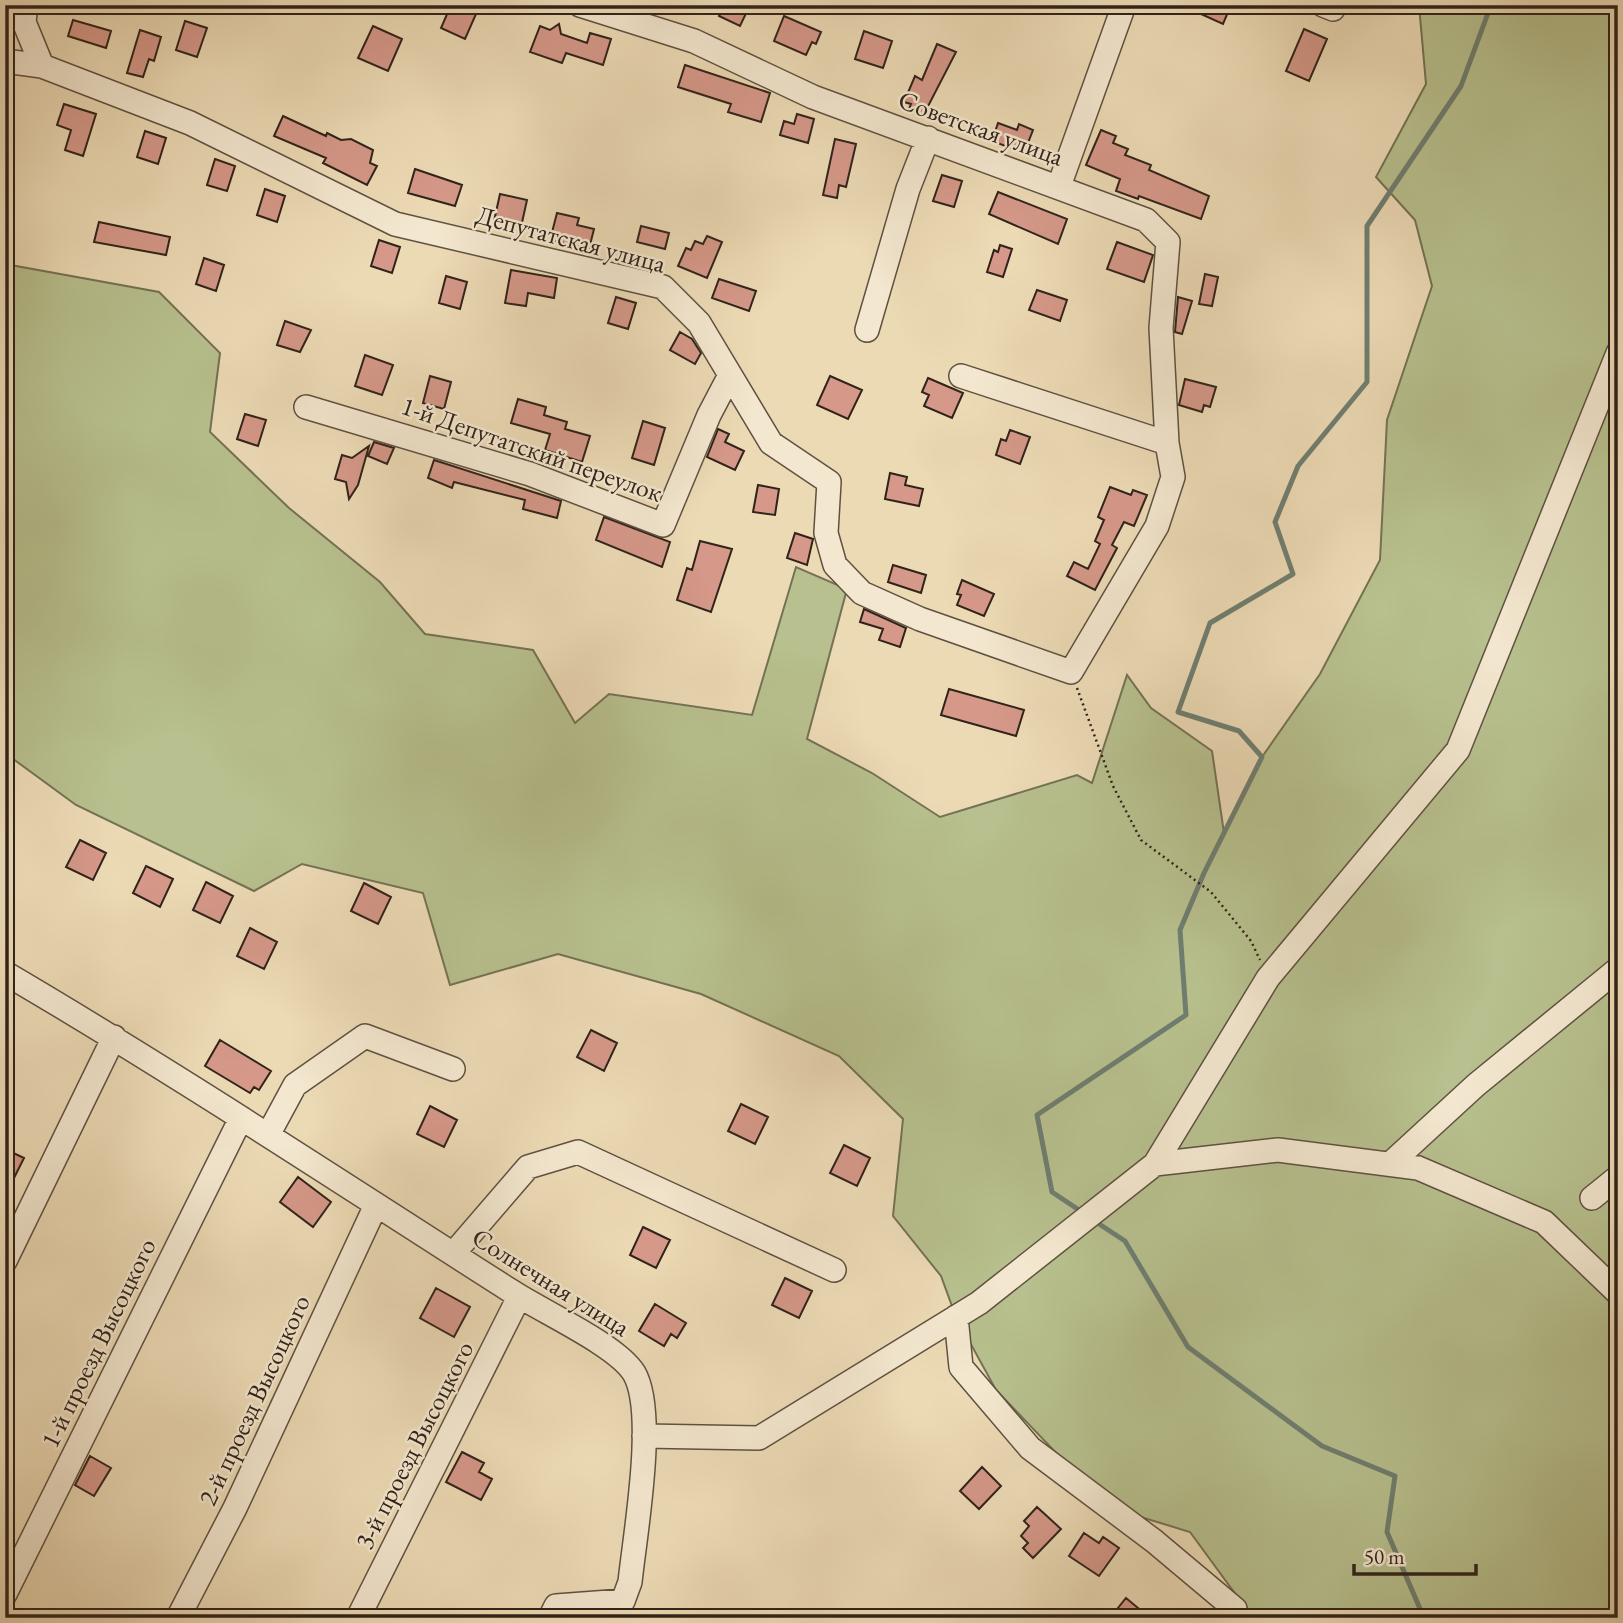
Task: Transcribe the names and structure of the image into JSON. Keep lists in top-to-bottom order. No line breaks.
{"streets":{"street":["Советская улица","Депутатская улица","1-й Депутатский переулок","Солнечная улица","1-й проезд Высоцкого","2-й проезд Высоцкого","3-й проезд Высоцкого"]},"crossings":[["Депутатская улица","1-й Депутатский переулок"],["Солнечная улица","1-й проезд Высоцкого"],["Солнечная улица","2-й проезд Высоцкого"],["Солнечная улица","3-й проезд Высоцкого"]],"scale_bar":"50 m"}
